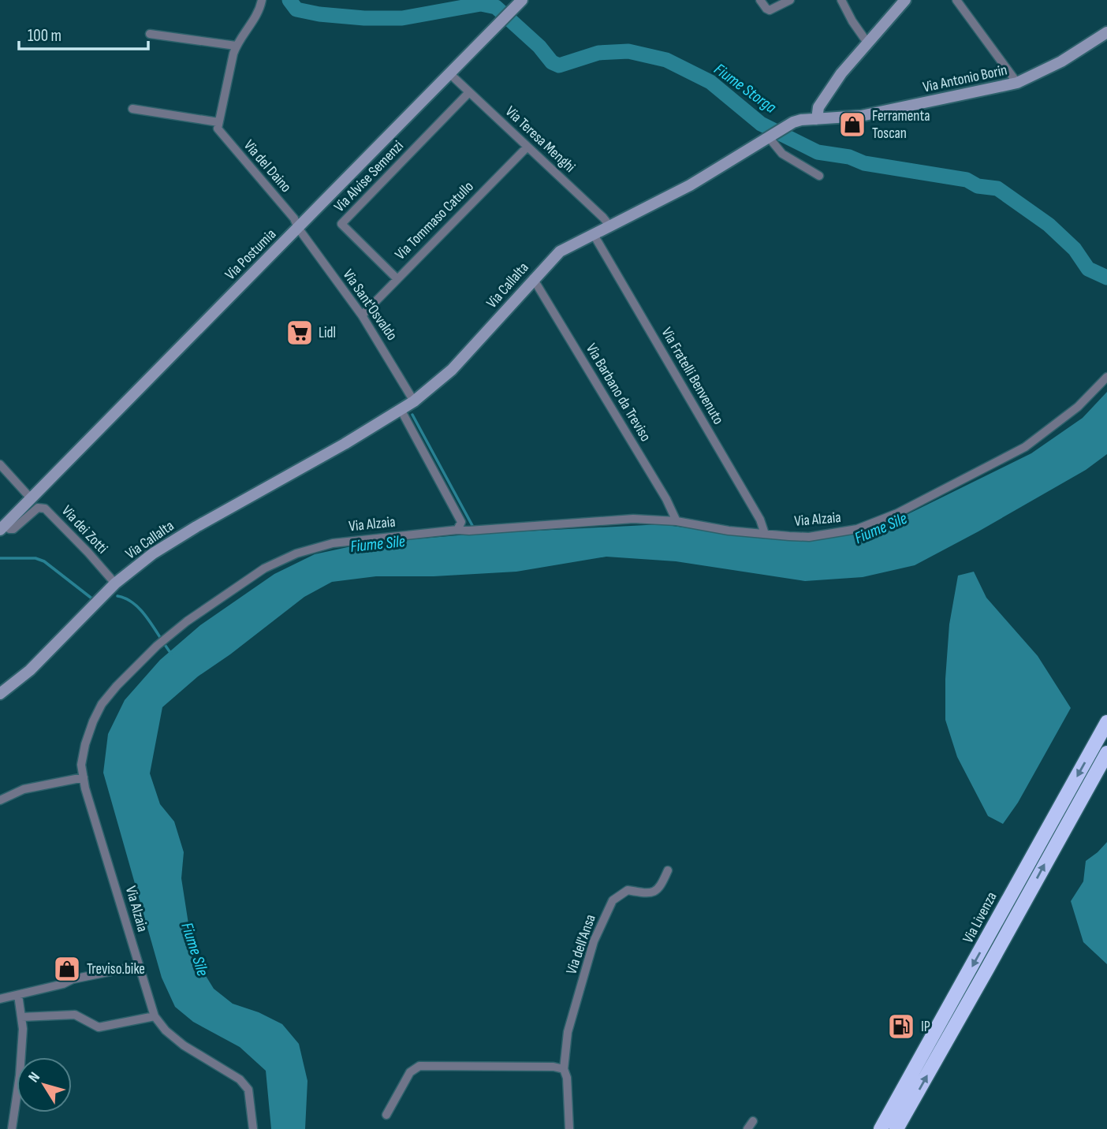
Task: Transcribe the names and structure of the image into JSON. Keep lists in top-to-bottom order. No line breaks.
{"streets":{"highway":["Via Livenza"],"main road":["Via Antonio Borin","Via Postumia","Via Callalta"],"street":["Via Teresa Menghi","Via del Daino","Via Alvise Semenzi","Via Tommaso Catullo","Via Sant'Osvaldo","Via Fratelli Benvenuto","Via Barbano da Treviso","Via Alzaia","Via dei Zotti","Via dell'Ansa"]},"crossings":[["Via Antonio Borin","Via Callalta"],["Via Teresa Menghi","Via Alvise Semenzi"],["Via Teresa Menghi","Via Tommaso Catullo"],["Via Teresa Menghi","Via Postumia"],["Via Teresa Menghi","Via Callalta"],["Via del Daino","Via Postumia"],["Via del Daino","Via Sant'Osvaldo"],["Via Alvise Semenzi","Via Tommaso Catullo"],["Via Tommaso Catullo","Via Sant'Osvaldo"],["Via Postumia","Via Sant'Osvaldo"],["Via Postumia","Via dei Zotti"],["Via Callalta","Via Sant'Osvaldo"],["Via Callalta","Via Fratelli Benvenuto"],["Via Callalta","Via Barbano da Treviso"],["Via Callalta","Via dei Zotti"],["Via Fratelli Benvenuto","Via Alzaia"],["Via Barbano da Treviso","Via Alzaia"]],"water":["Fiume Storga","Fiume Sile"],"places":{"shop":["Ferramenta Toscan","Treviso.bike"],"supermarket":["Lidl"],"fuel station":["IP"]},"scale_bar":"100 m","north":"top left"}
